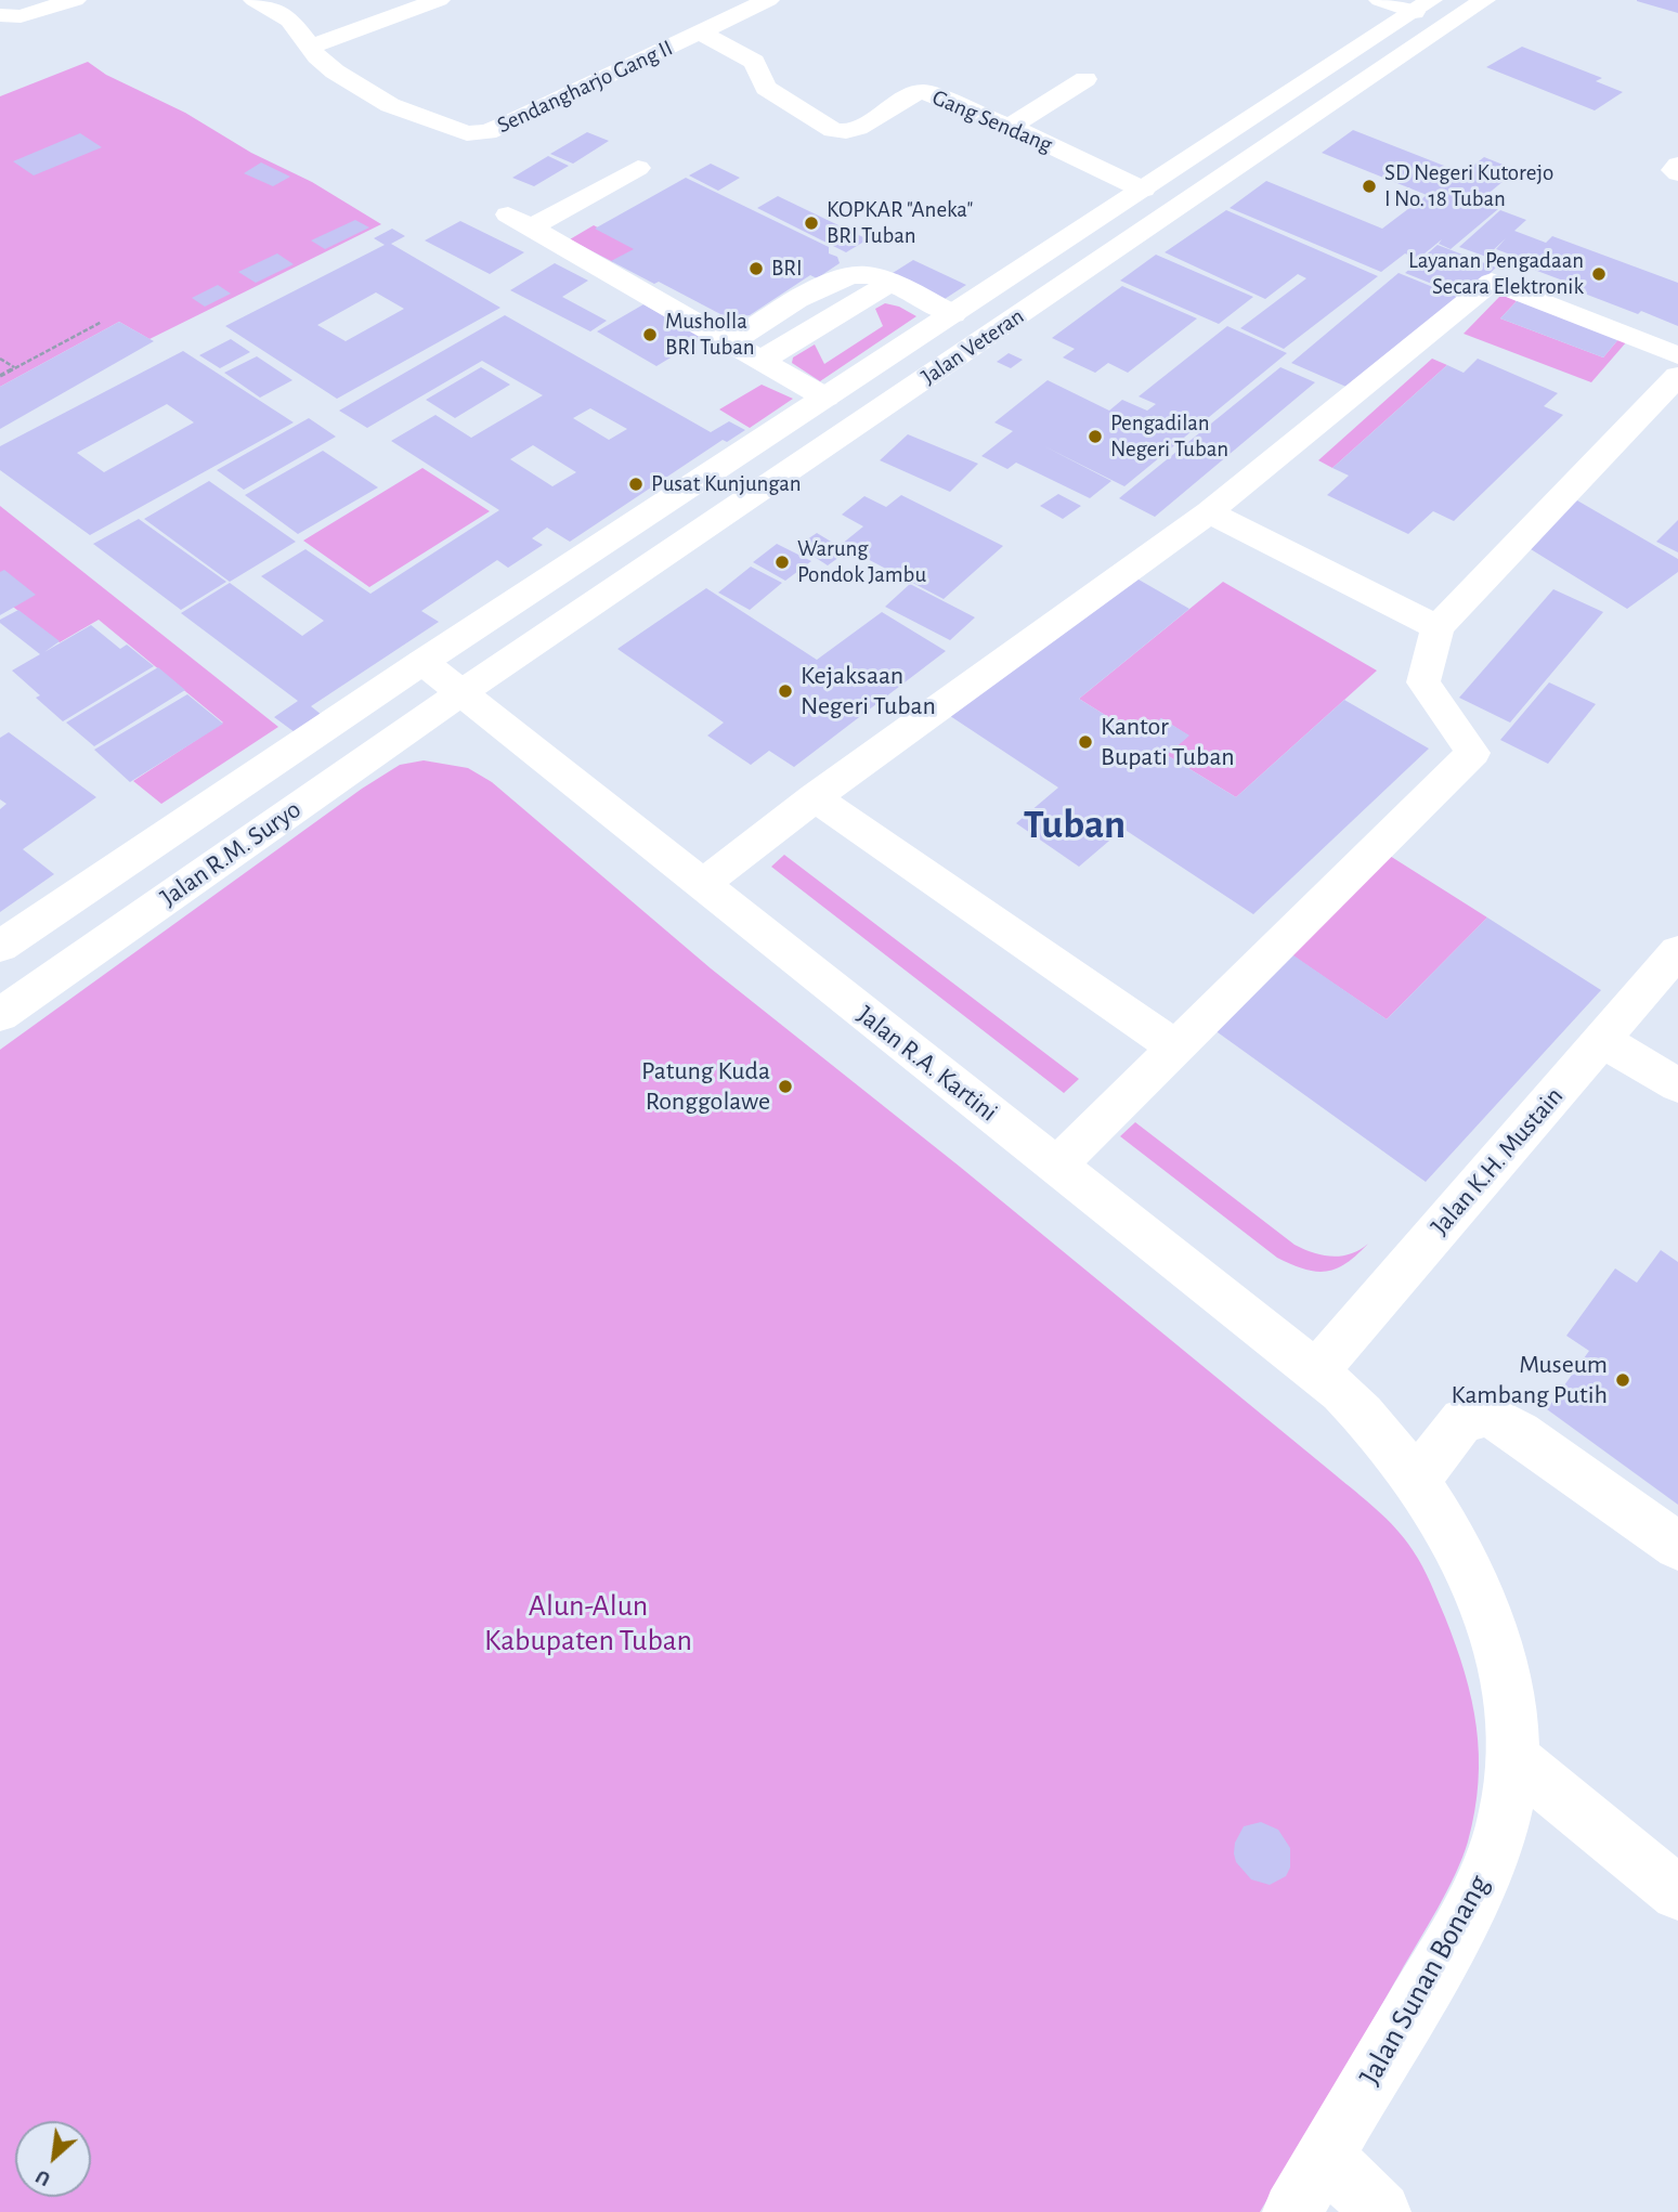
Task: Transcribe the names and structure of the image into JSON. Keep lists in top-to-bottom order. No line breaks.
{"streets":{"main road":["Sendangharjo Gang II","Gang Sendang","Jalan Veteran","Jalan R.M. Suryo","Jalan R.A. Kartini","Jalan K.H. Mustain","Jalan Sunan Bonang"]},"crossings":[["Sendangharjo Gang II","Gang Sendang"],["Gang Sendang","Jalan Veteran"],["Jalan Veteran","Jalan R.M. Suryo"],["Jalan Veteran","Jalan R.A. Kartini"],["Jalan R.M. Suryo","Jalan R.A. Kartini"],["Jalan R.A. Kartini","Jalan K.H. Mustain"],["Jalan R.A. Kartini","Jalan Sunan Bonang"]],"districts":["Tuban"],"parks":["Alun-Alun Kabupaten Tuban"],"places":["SD Negeri Kutorejo I No. 18 Tuban","KOPKAR \"Aneka\" BRI Tuban","BRI","Layanan Pengadaan Secara Elektronik","Musholla BRI Tuban","Pengadilan Negeri Tuban","Pusat Kunjungan","Warung Pondok Jambu","Kejaksaan Negeri Tuban","Kantor Bupati Tuban","Patung Kuda Ronggolawe","Museum Kambang Putih"],"north":"bottom left"}
